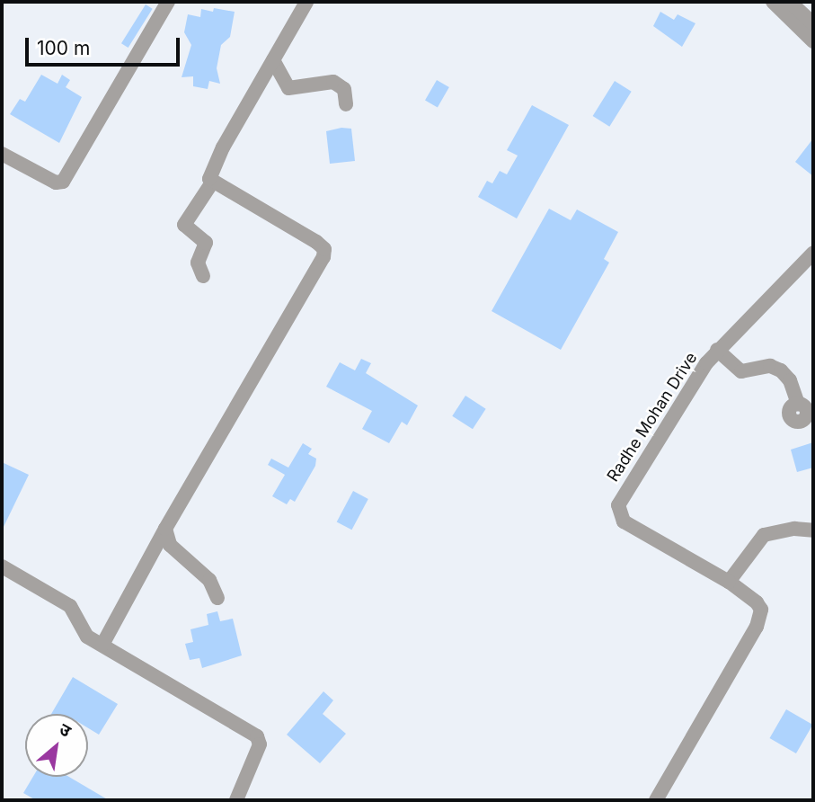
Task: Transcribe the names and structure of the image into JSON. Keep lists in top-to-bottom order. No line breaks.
{"streets":{"street":["Radhe Mohan Drive"]},"scale_bar":"100 m","north":"top right"}
